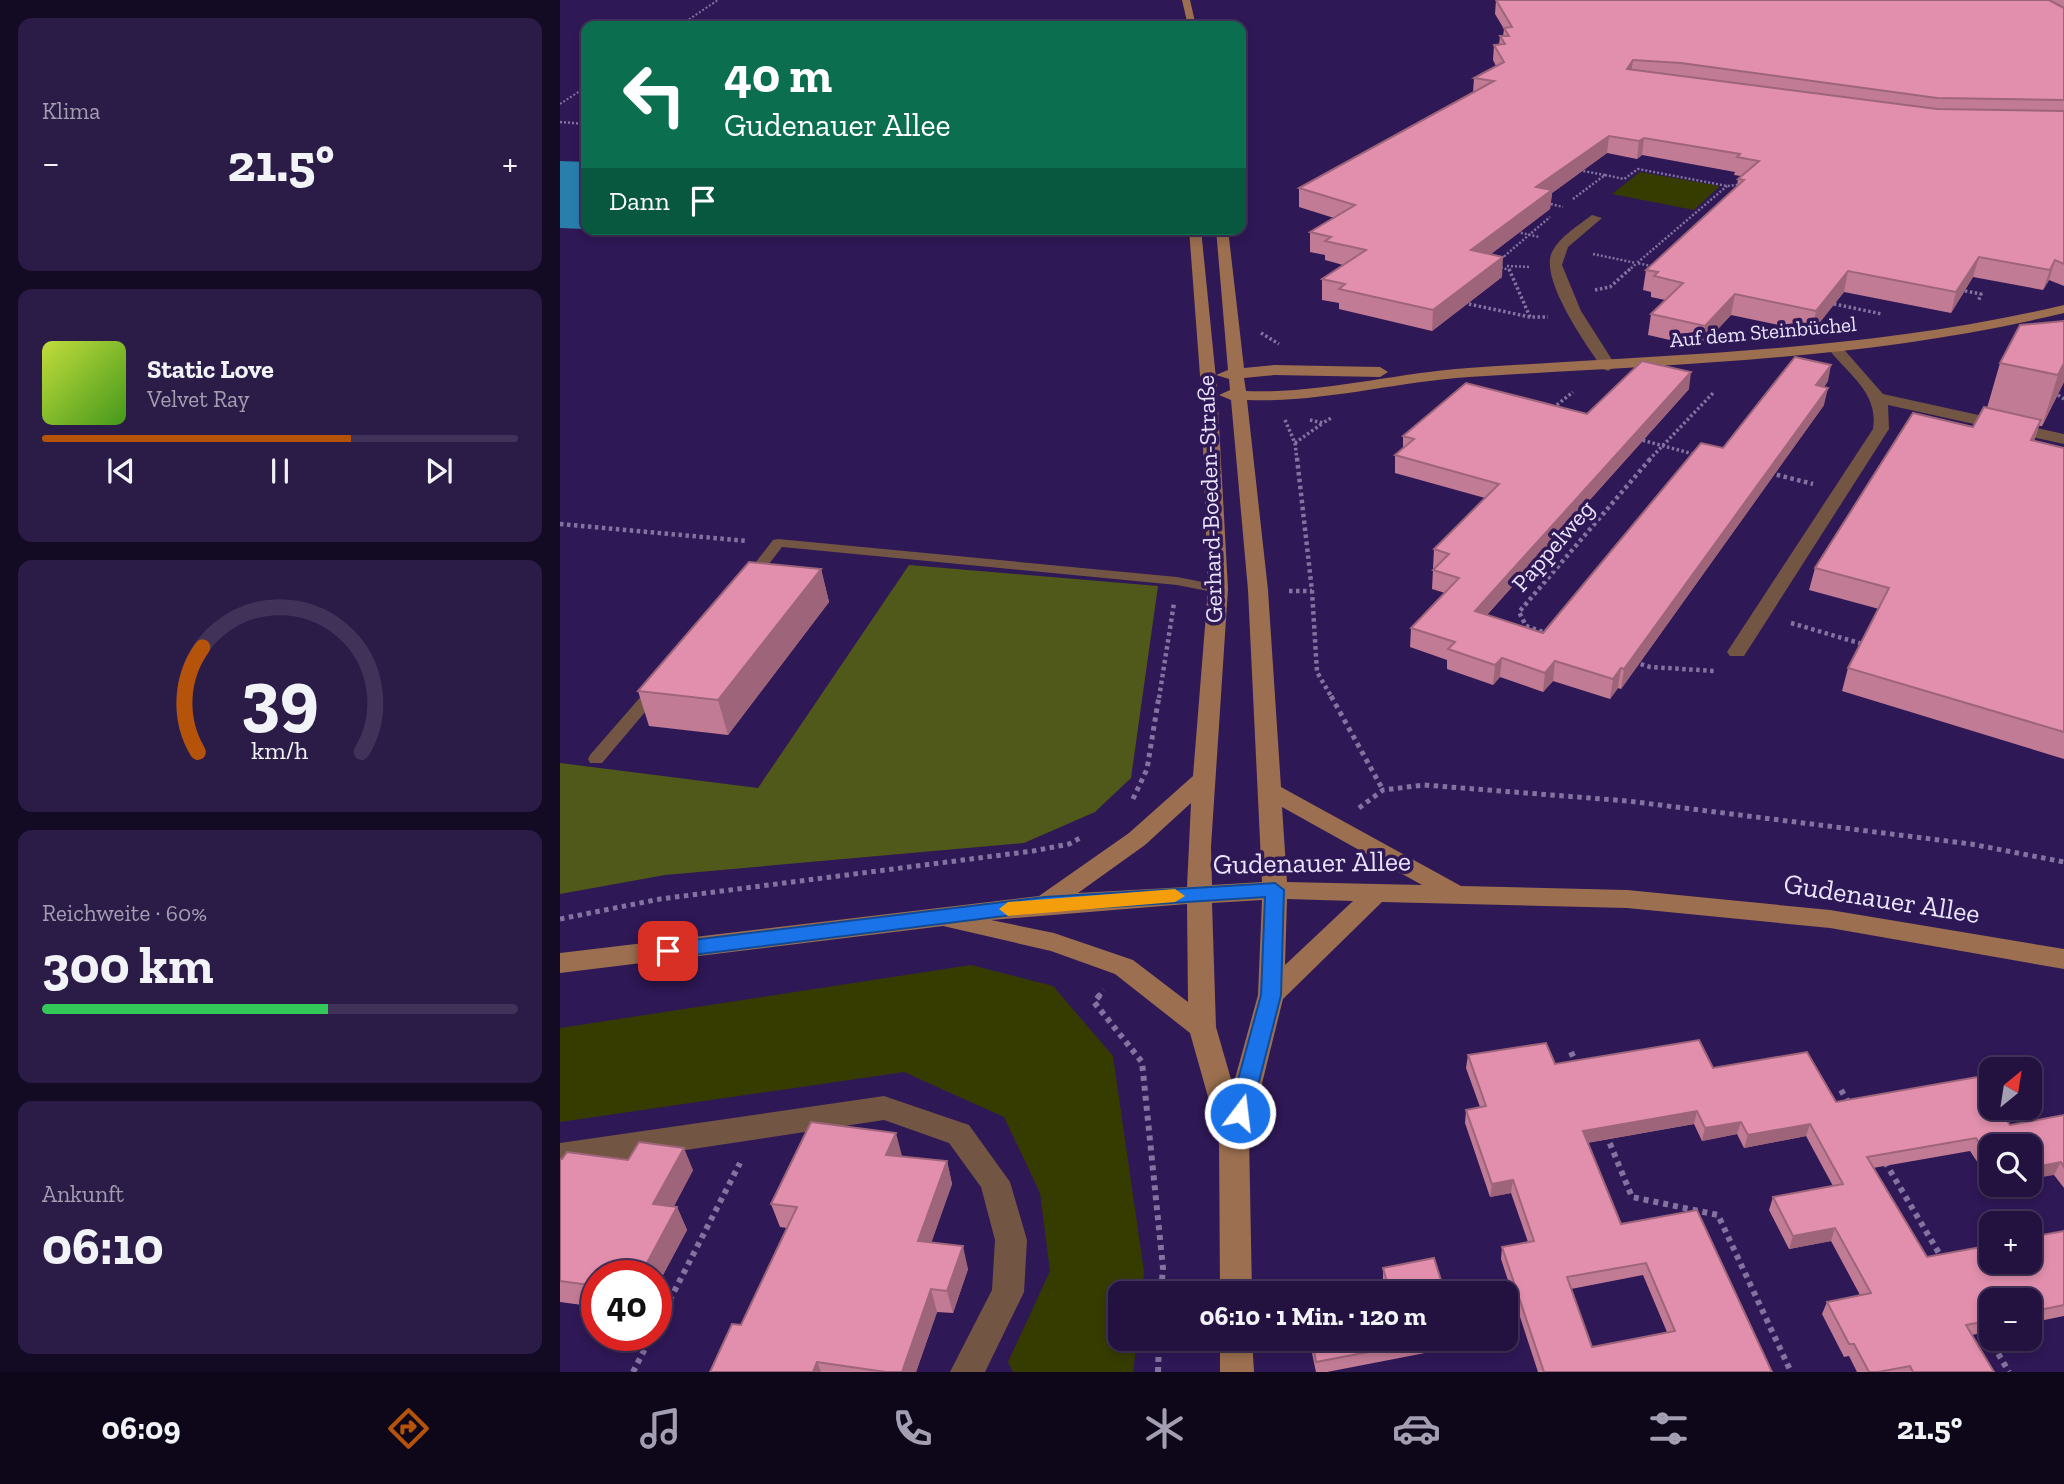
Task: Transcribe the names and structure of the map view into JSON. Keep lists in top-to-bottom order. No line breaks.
{"streets":{"main road":["Auf dem Steinbüchel","Gerhard-Boeden-Straße","Gudenauer Allee"],"path":["Pappelweg"]},"crossings":[["Auf dem Steinbüchel","Gerhard-Boeden-Straße"],["Gerhard-Boeden-Straße","Gudenauer Allee"]],"north":"top right","page":{"tile":["Klima",["Reichweite · 60%","300 km"],["Ankunft","06:10"]],"turn":["40 m","Gudenauer Allee"],"heat":["−","21.5°","+"],"then":"Dann","song":["Static Love","Velvet Ray"],"map_buttons":["+","−"],"limit":"40","trip":"06:10 · 1 Min. · 120 m","tabs":["06:09","21.5°"],"gauge":["39","km/h"]}}
